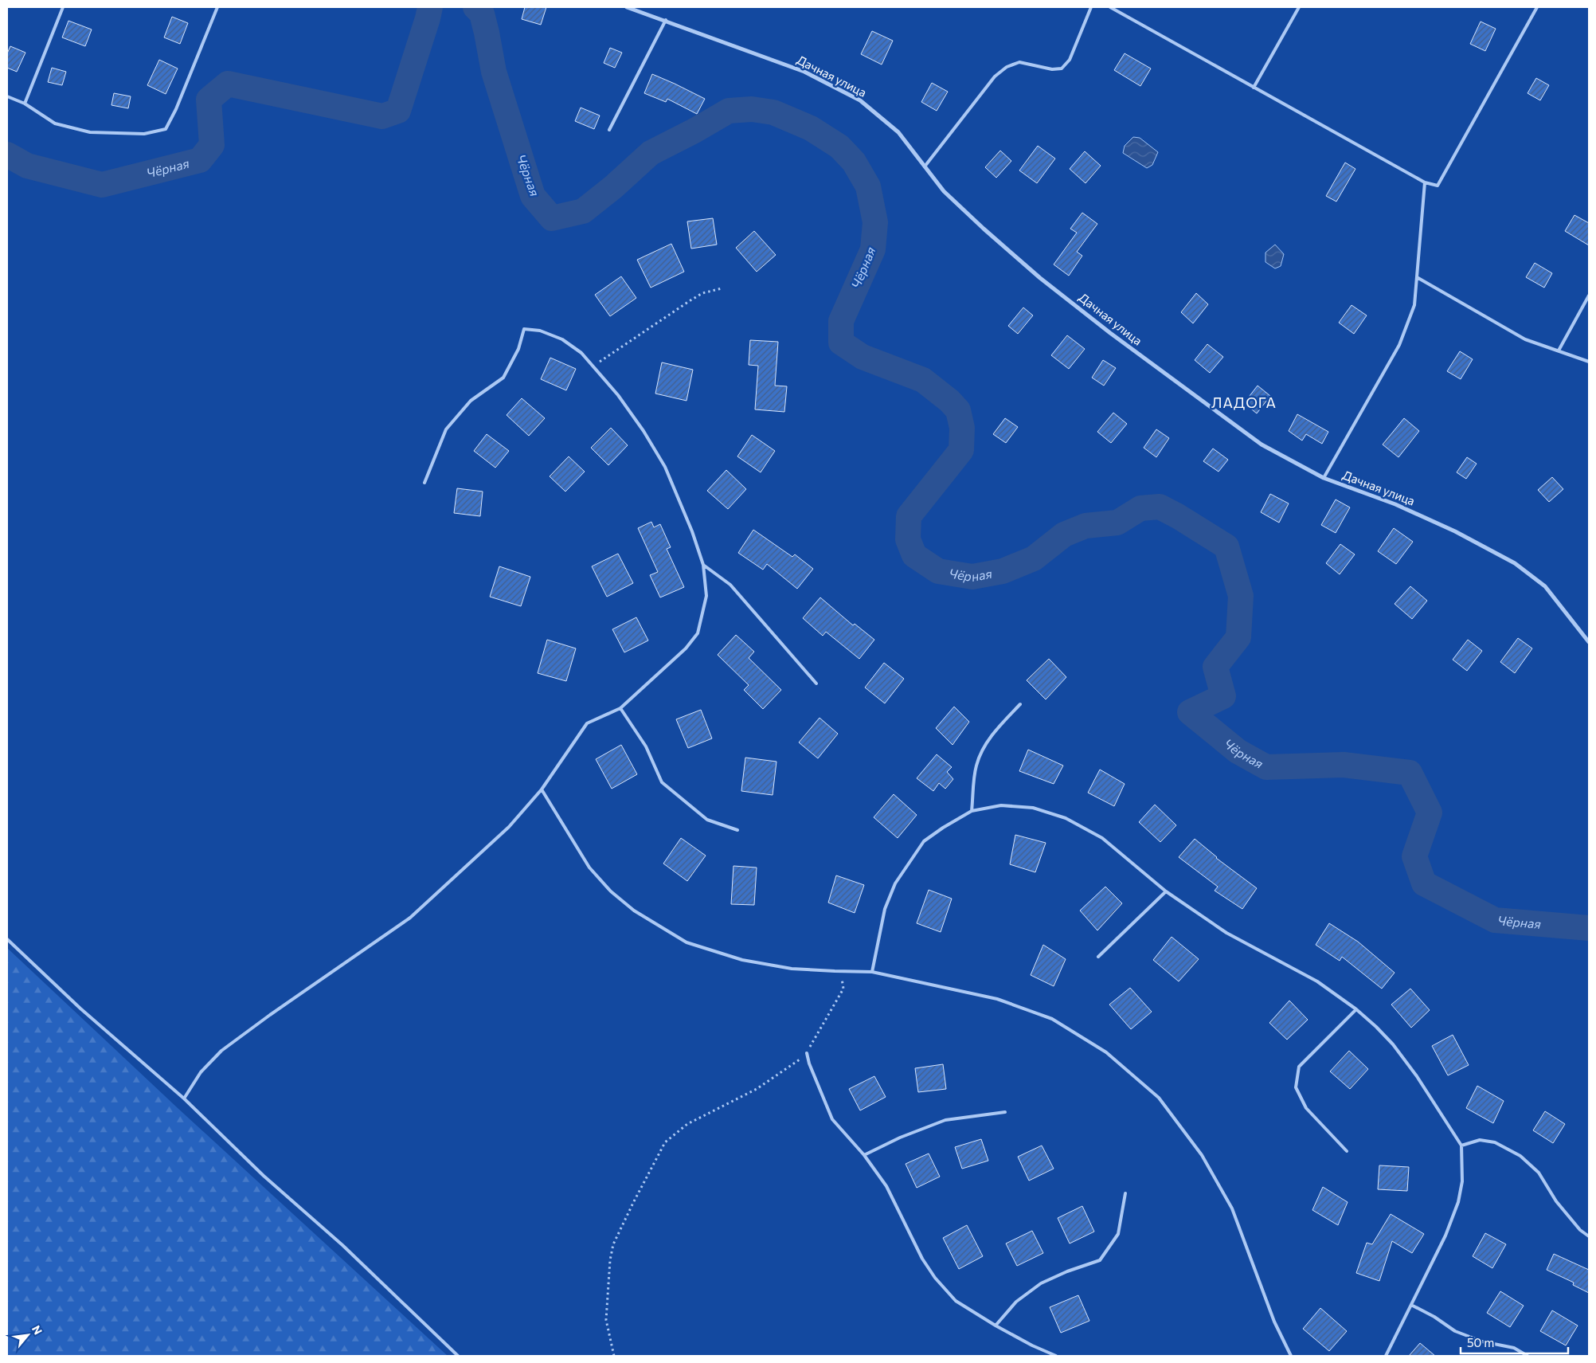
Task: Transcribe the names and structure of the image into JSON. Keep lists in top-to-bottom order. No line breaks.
{"streets":{"street":["Дачная улица"]},"districts":["ЛАДОГА"],"water":["Чёрная"],"scale_bar":"50 m","north":"top right"}
